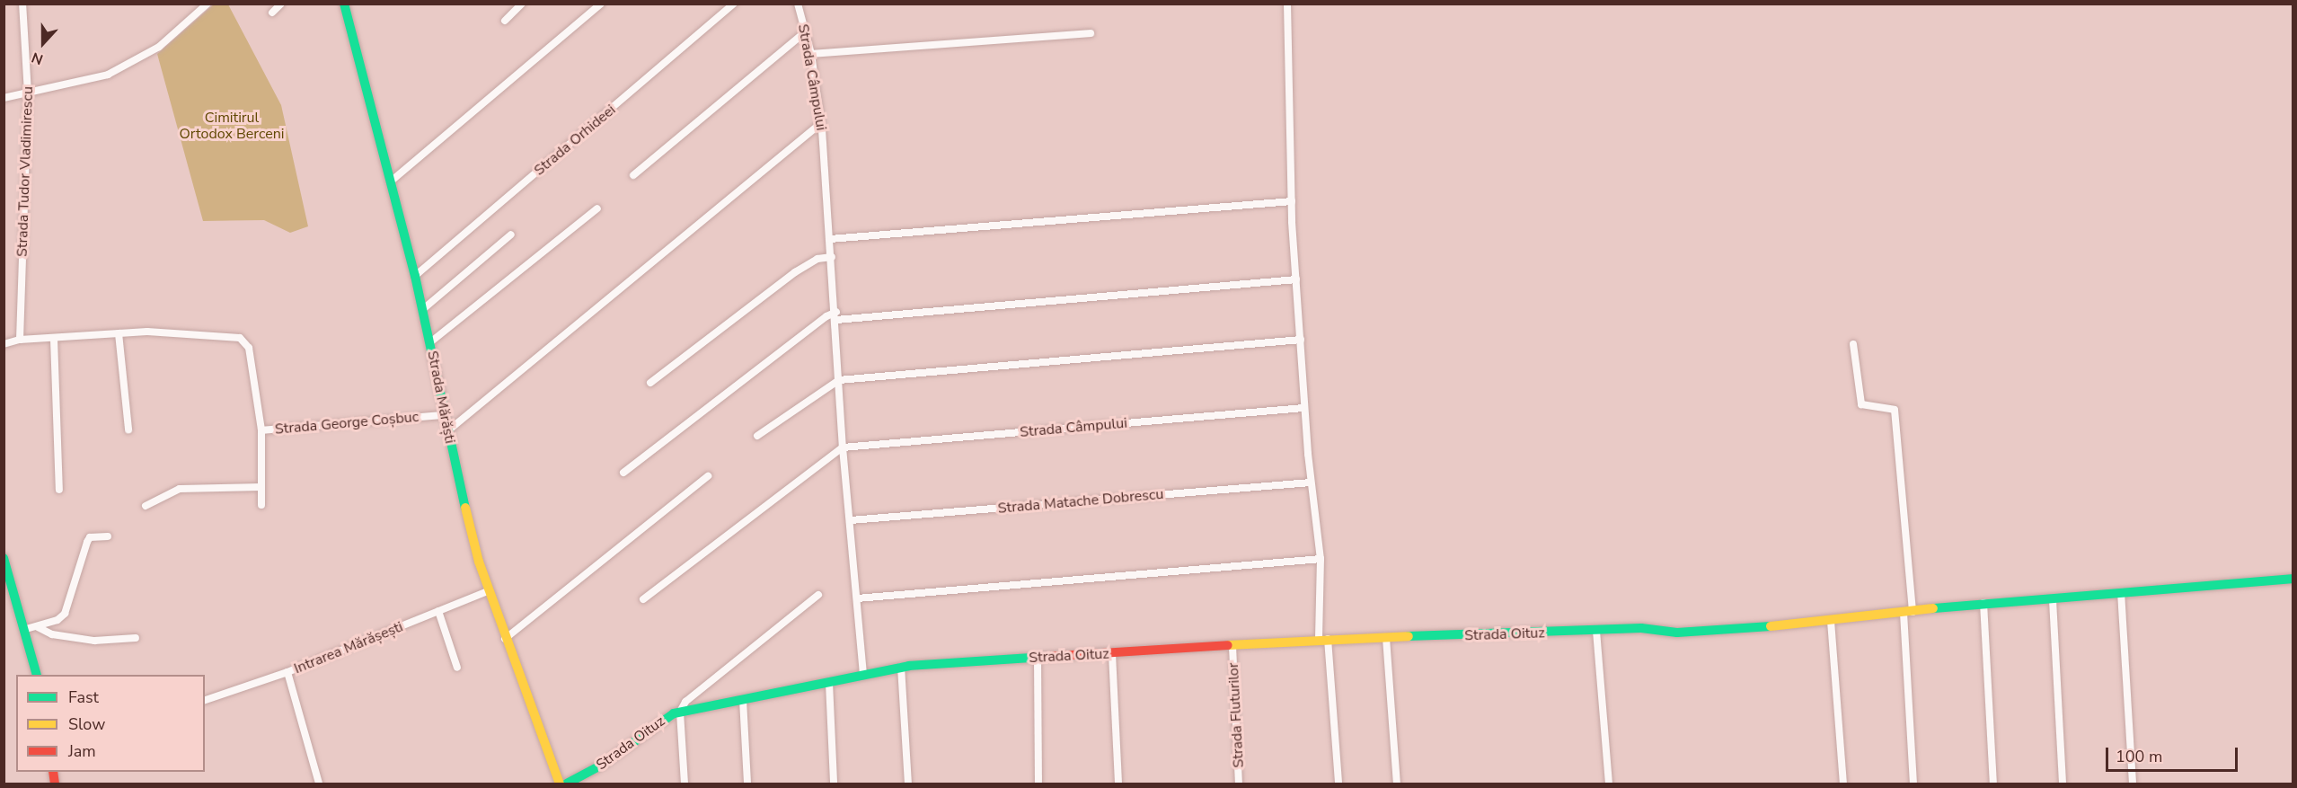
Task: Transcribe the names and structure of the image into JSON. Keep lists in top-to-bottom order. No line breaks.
{"streets":{"street":["Strada Câmpului","Strada Orhideei","Strada Tudor Vladimirescu","Strada Mărăști","Strada George Coșbuc","Strada Matache Dobrescu","Strada Oituz","Intrarea Mărășești","Strada Fluturilor"]},"crossings":[["Strada Câmpului","Strada Matache Dobrescu"],["Strada Câmpului","Strada Oituz"],["Strada Orhideei","Strada Mărăști"],["Strada Tudor Vladimirescu","Strada George Coșbuc"],["Strada Mărăști","Strada George Coșbuc"],["Strada Mărăști","Intrarea Mărășești"],["Strada Oituz","Strada Fluturilor"]],"parks":["Cimitirul Ortodox Berceni"],"legend":["Fast","Slow","Jam"],"scale_bar":"100 m","north":"bottom"}
